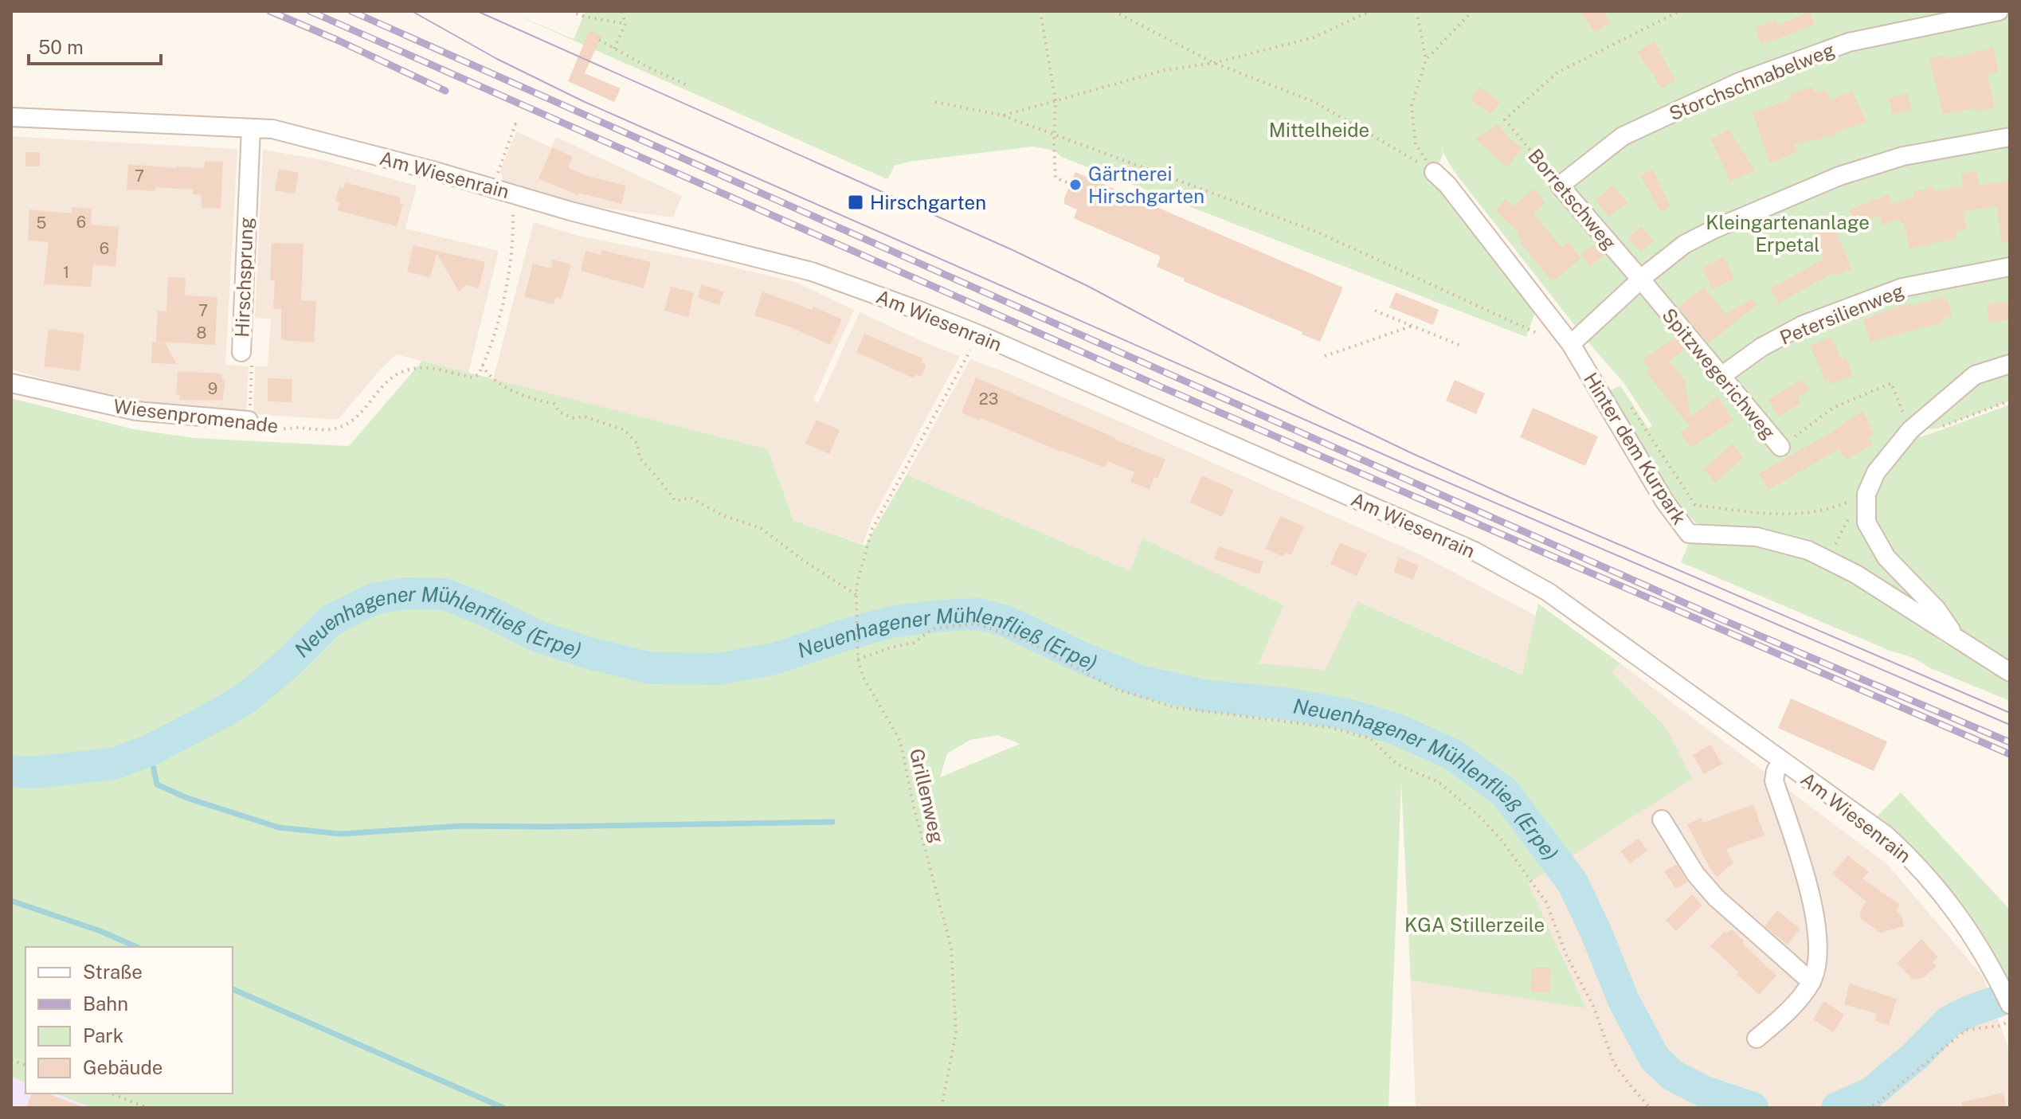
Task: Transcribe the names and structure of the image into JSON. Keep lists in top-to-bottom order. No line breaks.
{"streets":{"street":["Storchschnabelweg","Am Wiesenrain","Borretschweg","Hirschsprung","Petersilienweg","Spitzwegerichweg","Wiesenpromenade","Hinter dem Kurpark"],"path":["Grillenweg"]},"crossings":[["Storchschnabelweg","Borretschweg"],["Am Wiesenrain","Hirschsprung"],["Am Wiesenrain","Grillenweg"],["Borretschweg","Spitzwegerichweg"],["Hirschsprung","Wiesenpromenade"],["Petersilienweg","Spitzwegerichweg"]],"water":["Neuenhagener Mühlenfließ (Erpe)"],"parks":["Mittelheide","Kleingartenanlage Erpetal","KGA Stillerzeile"],"places":{"other":["Gärtnerei Hirschgarten"],"transit":["Hirschgarten"]},"house_numbers":["7","6","5","6","1","7","8","9","23"],"legend":["Straße","Bahn","Park","Gebäude"],"scale_bar":"50 m"}
